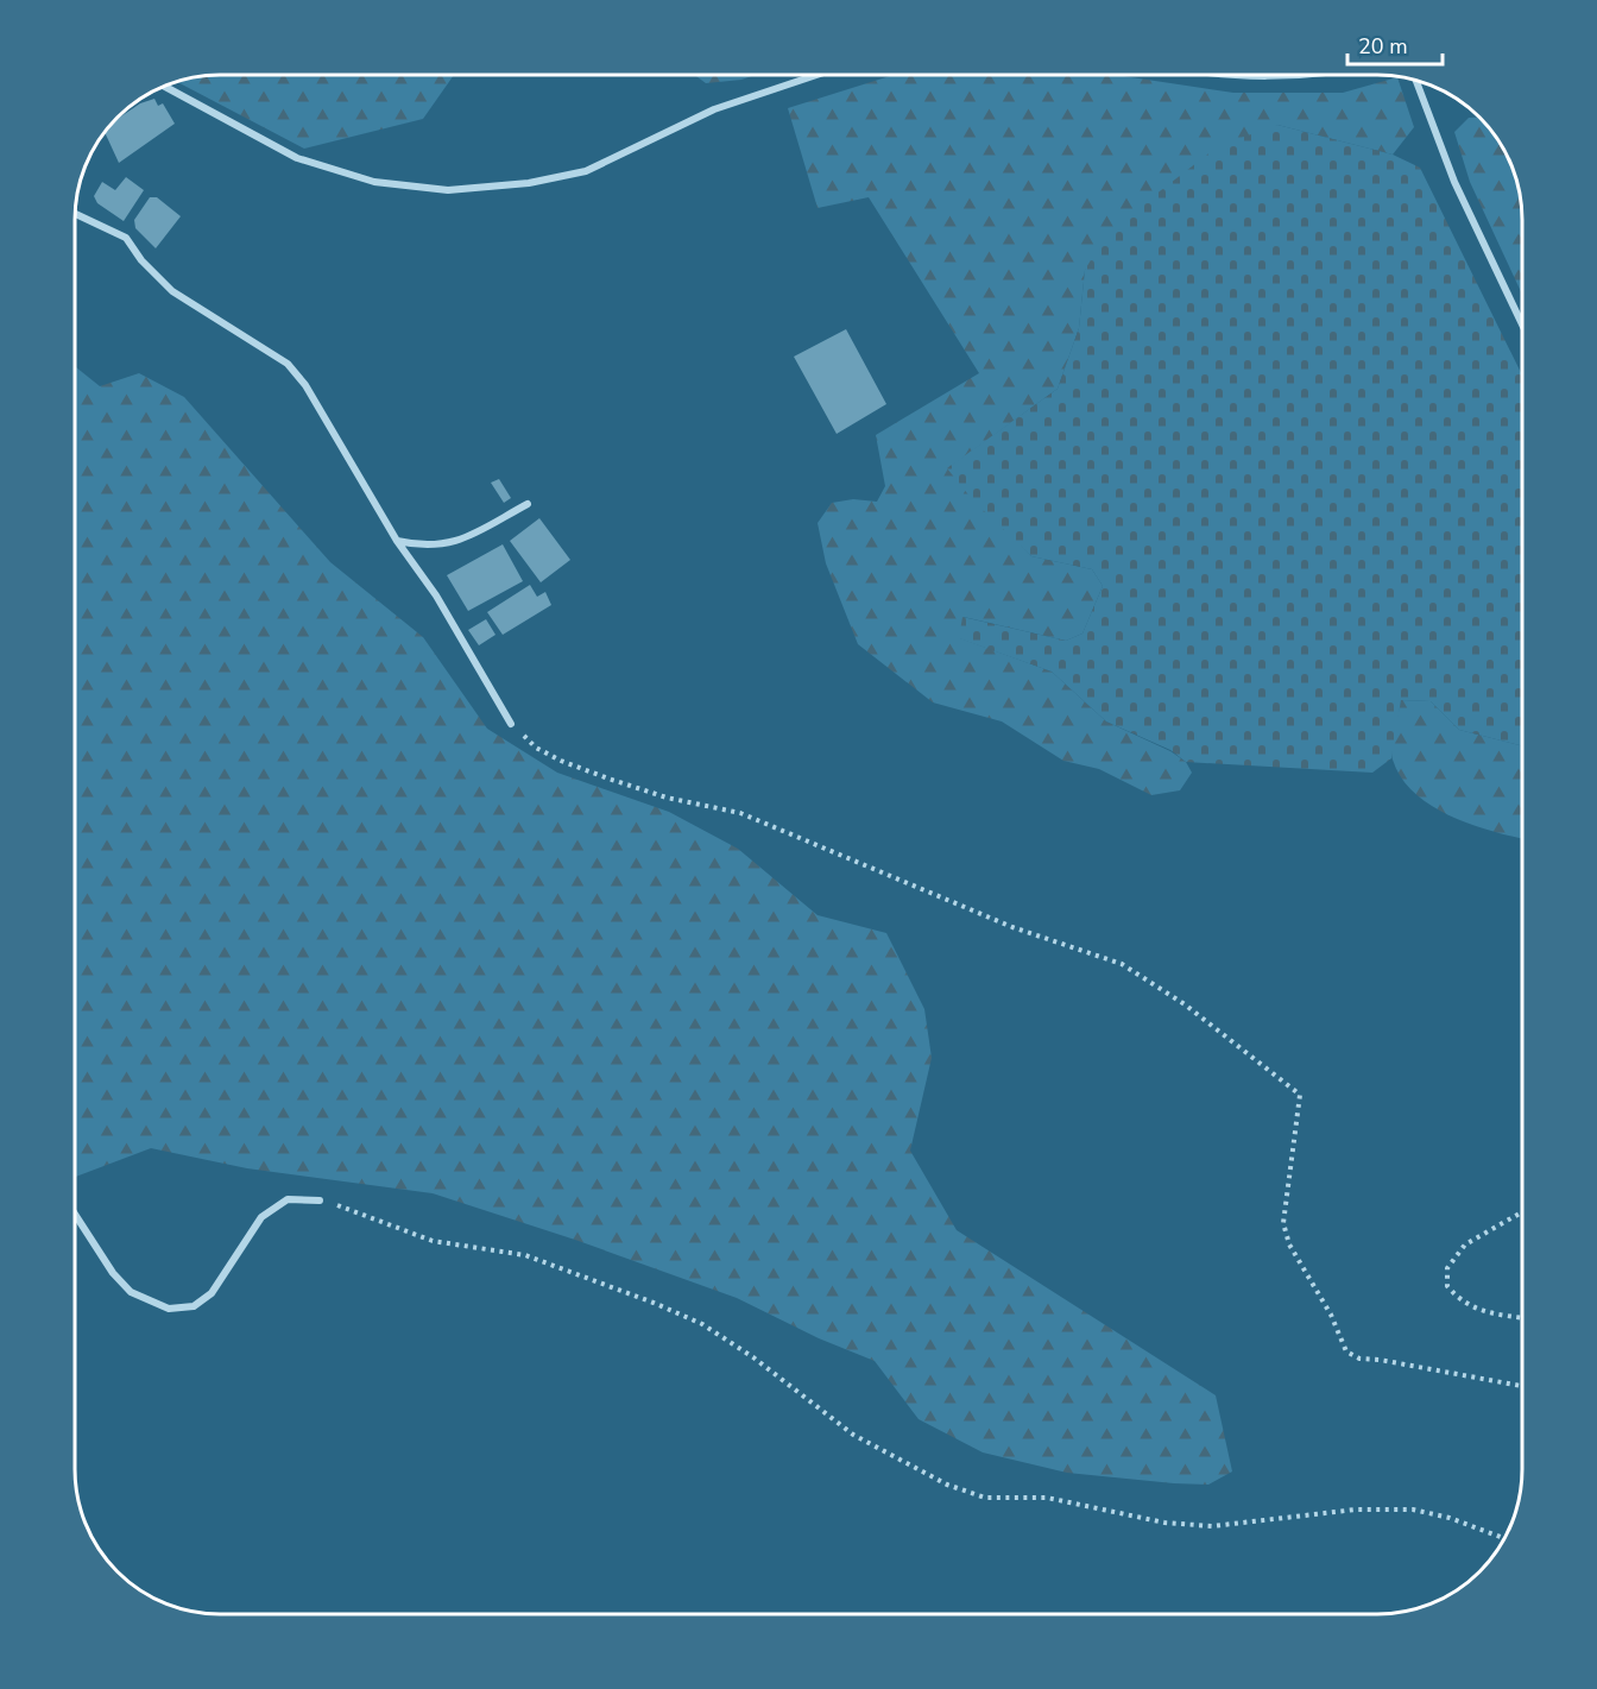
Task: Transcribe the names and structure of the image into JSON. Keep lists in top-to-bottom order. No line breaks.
{"scale_bar":"20 m"}
